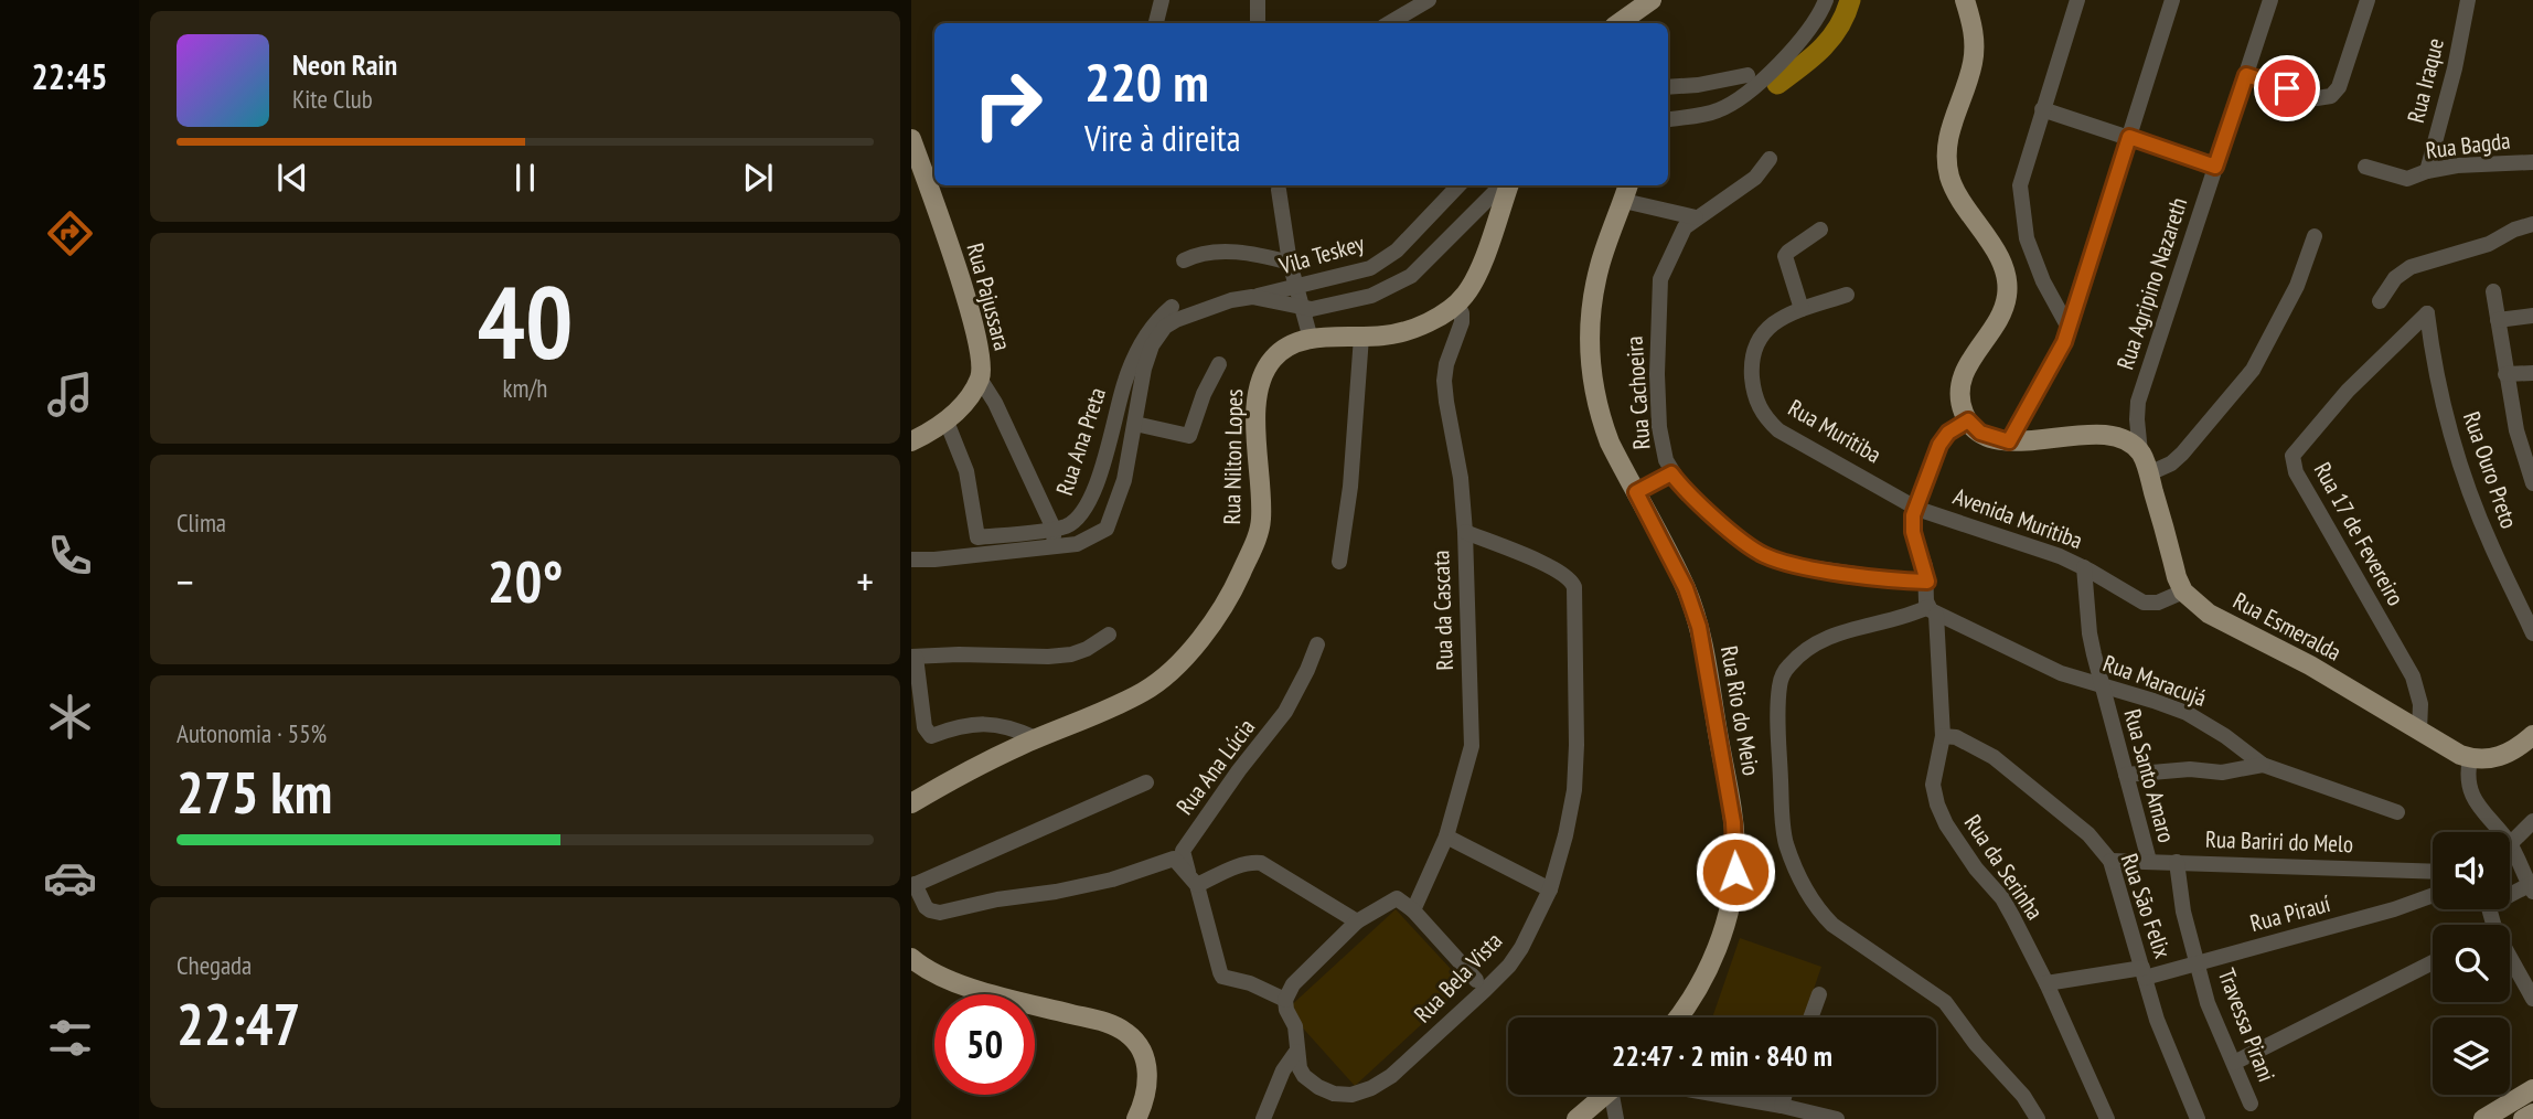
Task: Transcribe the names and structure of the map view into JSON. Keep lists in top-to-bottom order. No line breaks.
{"streets":{"main road":["Rua Pajussara","Rua Nilton Lopes","Rua Esmeralda","Rua Rio do Meio"],"street":["Rua Iraque","Rua Bagda","Vila Teskey","Rua Agripino Nazareth","Rua Cachoeira","Rua Muritiba","Rua Ana Preta","Rua Ouro Preto","Avenida Muritiba","Rua 17 de Fevereiro","Rua da Cascata","Rua Maracujá","Rua Ana Lúcia","Rua Santo Amaro","Rua Bariri do Melo","Rua da Serinha","Rua São Felix","Rua Pirauí","Rua Bela Vista","Travessa Pirani"]},"crossings":[["Rua Iraque","Rua Bagda"],["Rua Pajussara","Rua Ana Preta"],["Rua Cachoeira","Rua da Serinha"],["Rua Muritiba","Avenida Muritiba"],["Rua Muritiba","Rua da Serinha"],["Rua Nilton Lopes","Rua da Cascata"],["Rua Ouro Preto","Rua 17 de Fevereiro"],["Avenida Muritiba","Rua Esmeralda"],["Avenida Muritiba","Rua Santo Amaro"],["Avenida Muritiba","Rua da Serinha"],["Rua 17 de Fevereiro","Rua Esmeralda"],["Rua da Cascata","Rua Bela Vista"],["Rua Maracujá","Rua Santo Amaro"],["Rua Maracujá","Rua da Serinha"],["Rua Santo Amaro","Rua Bariri do Melo"],["Rua Bariri do Melo","Rua São Felix"],["Rua Bariri do Melo","Travessa Pirani"],["Rua da Serinha","Rua São Felix"],["Rua da Serinha","Rua Pirauí"],["Rua São Felix","Rua Pirauí"],["Rua Pirauí","Travessa Pirani"]],"page":{"tabs":"22:45","turn":["220 m","Vire à direita"],"song":["Neon Rain","Kite Club"],"tile":[["40","km/h"],"Clima",["Autonomia · 55%","275 km"],["Chegada","22:47"]],"heat":["−","20°","+"],"limit":"50","trip":"22:47 · 2 min · 840 m"}}
